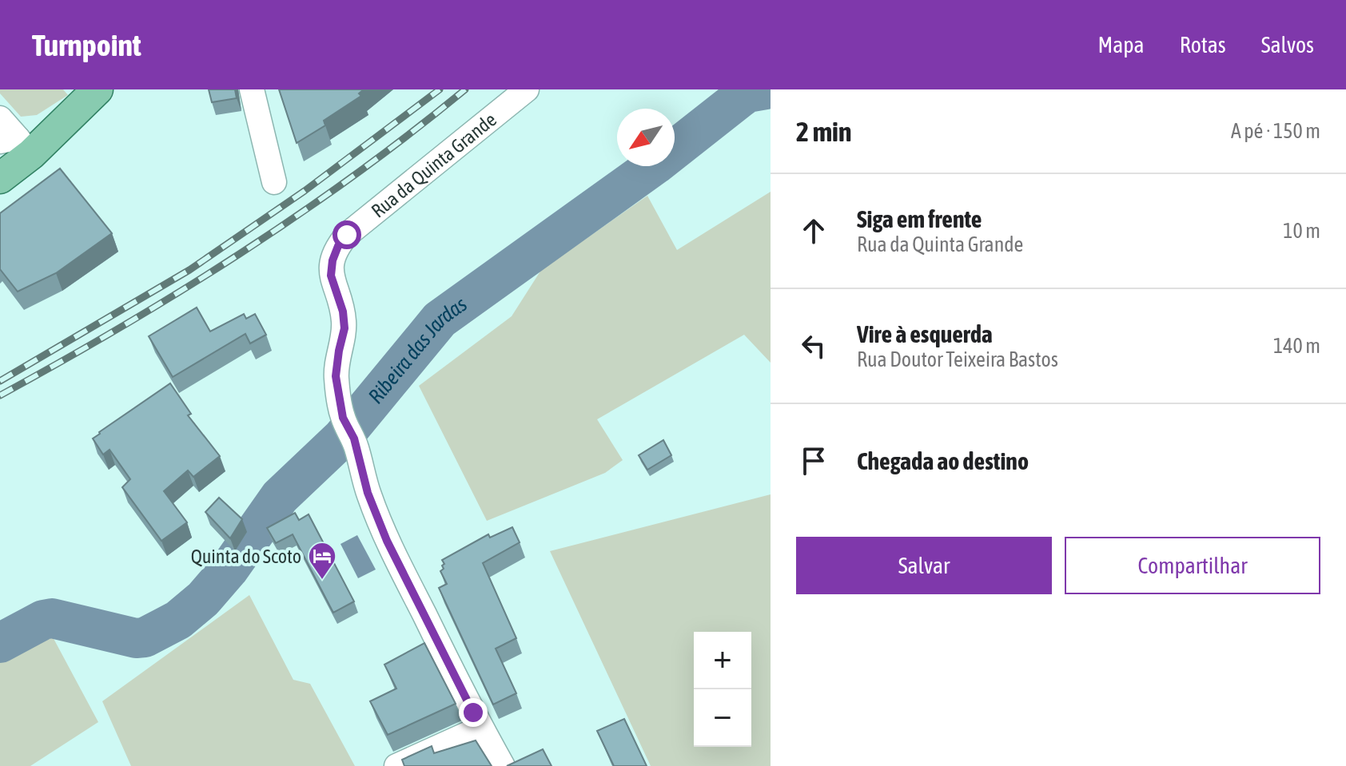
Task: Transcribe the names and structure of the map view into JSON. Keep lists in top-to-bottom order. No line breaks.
{"streets":{"street":["Rua da Quinta Grande"]},"water":["Ribeira das Jardas"],"places":{"hotel":["Quinta do Scoto"]},"north":"bottom left","page":{"header":"Turnpoint","nav":["Mapa","Rotas","Salvos"],"heading":["2 min","A pé · 150 m"],"list":[["Siga em frente","Rua da Quinta Grande","10 m"],["Vire à esquerda","Rua Doutor Teixeira Bastos","140 m"],"Chegada ao destino"],"buttons":["Salvar","Compartilhar"],"map_buttons":["+","−"]}}
